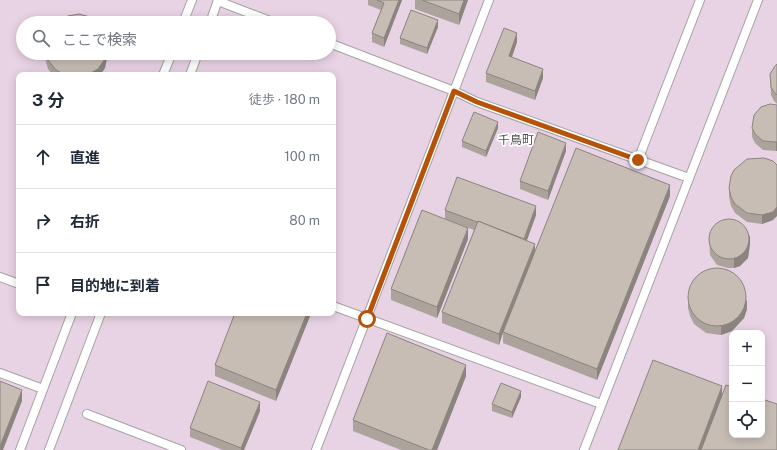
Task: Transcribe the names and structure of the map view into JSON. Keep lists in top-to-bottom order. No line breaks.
{"districts":["千鳥町"],"page":{"search":"ここで検索","heading":["3 分","徒歩 · 180 m"],"list":[["直進","100 m"],["右折","80 m"],"目的地に到着"],"map_buttons":["+","−"]}}
